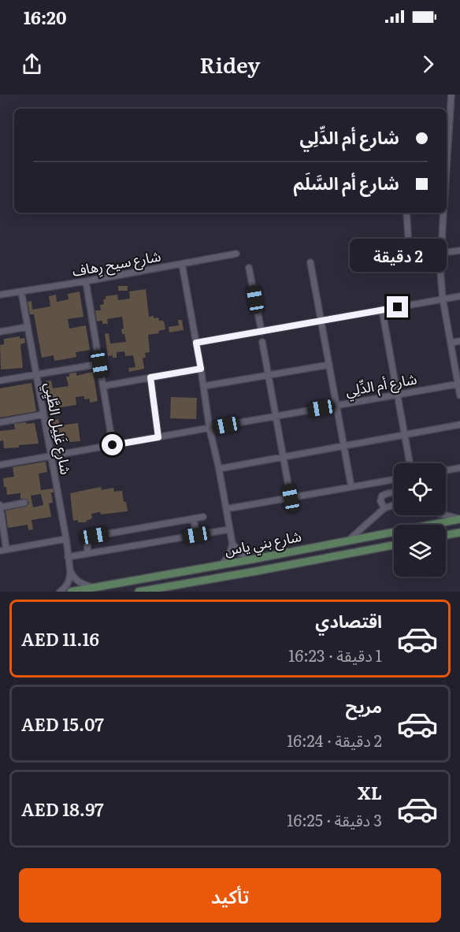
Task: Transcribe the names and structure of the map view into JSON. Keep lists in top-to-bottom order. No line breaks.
{"streets":{"main road":["شارع بني ياس"],"street":["شارع سيح رِهاف","شارع أم الدِّلِي","شارع غَلِيل الطَّيِي"]},"crossings":[["شارع سيح رِهاف","شارع غَلِيل الطَّيِي"],["شارع أم الدِّلِي","شارع غَلِيل الطَّيِي"]],"page":{"status":"16:20","header":"Ridey","banner":["شارع أم الدِّلِي","شارع أم السَّلَم"],"bubble":"2 دقيقة","list":[{"name":"اقتصادي","note":"1 دقيقة · 16:23","value":"AED 11.16"},{"name":"مريح","note":"2 دقيقة · 16:24","value":"AED 15.07"},{"name":"XL","note":"3 دقيقة · 16:25","value":"AED 18.97"}],"buttons":"تأكيد"}}
